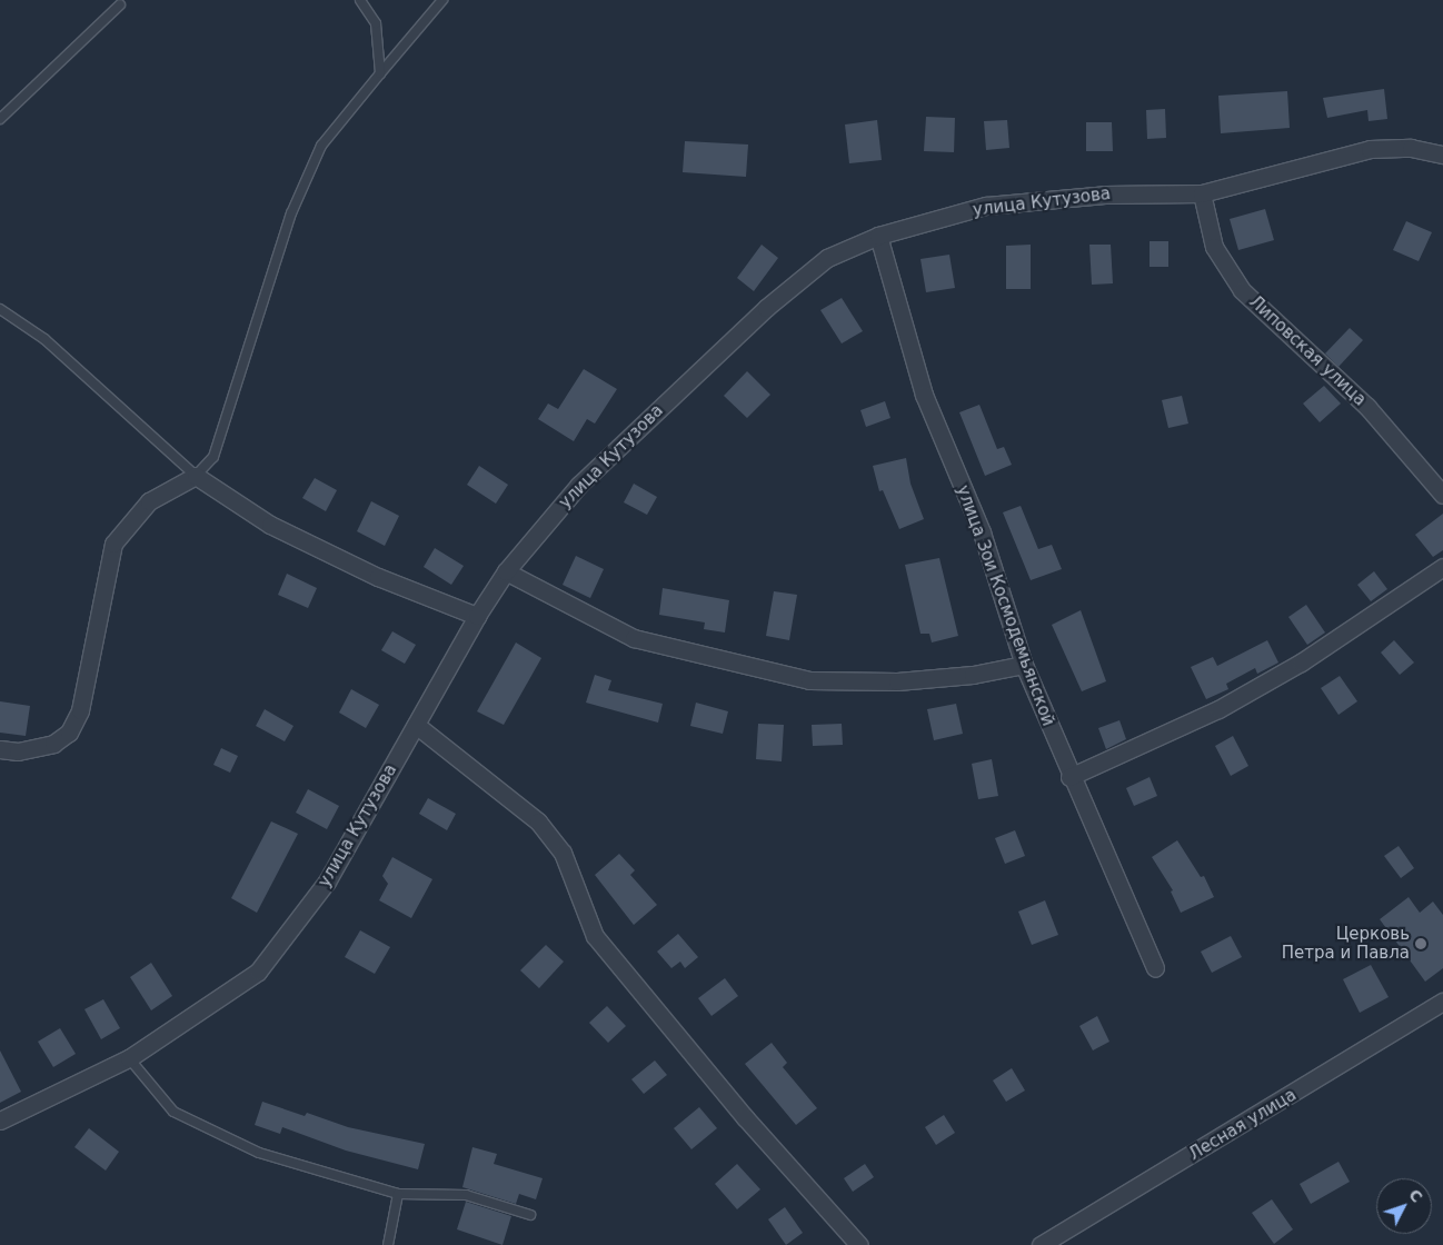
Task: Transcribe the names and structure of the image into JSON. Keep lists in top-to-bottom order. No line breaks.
{"streets":{"street":["улица Кутузова","Липовская улица","улица Зои Космодемьянской","Лесная улица"]},"crossings":[["улица Кутузова","Липовская улица"],["улица Кутузова","улица Зои Космодемьянской"]],"places":["Церковь Петра и Павла"],"north":"top right"}
